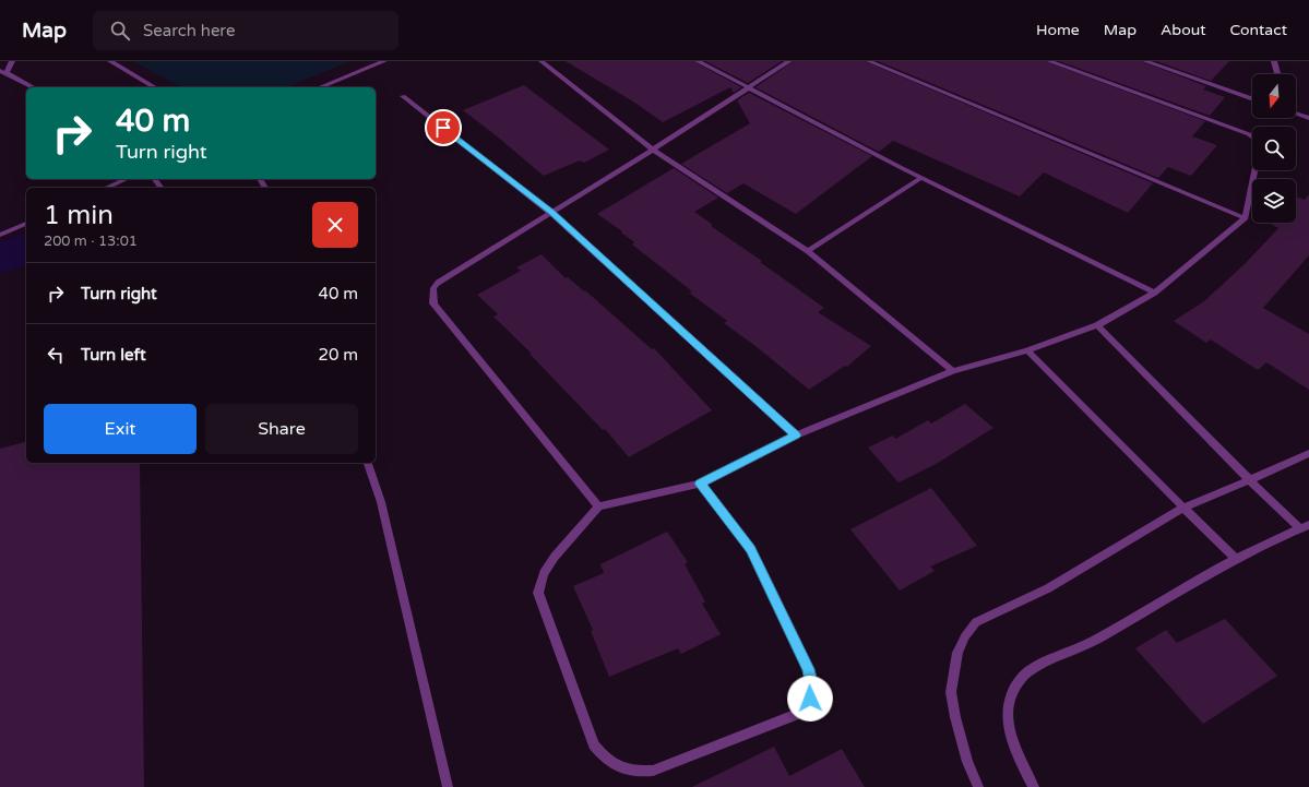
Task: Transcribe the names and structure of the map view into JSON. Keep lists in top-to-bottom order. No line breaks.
{"north":"bottom","page":{"header":"Map","search":"Search here","nav":["Home","Map","About","Contact"],"turn":["40 m","Turn right"],"heading":["1 min","200 m · 13:01"],"list":[{"name":"Turn right","value":"40 m"},{"name":"Turn left","value":"20 m"}],"buttons":["Exit","Share"]}}
